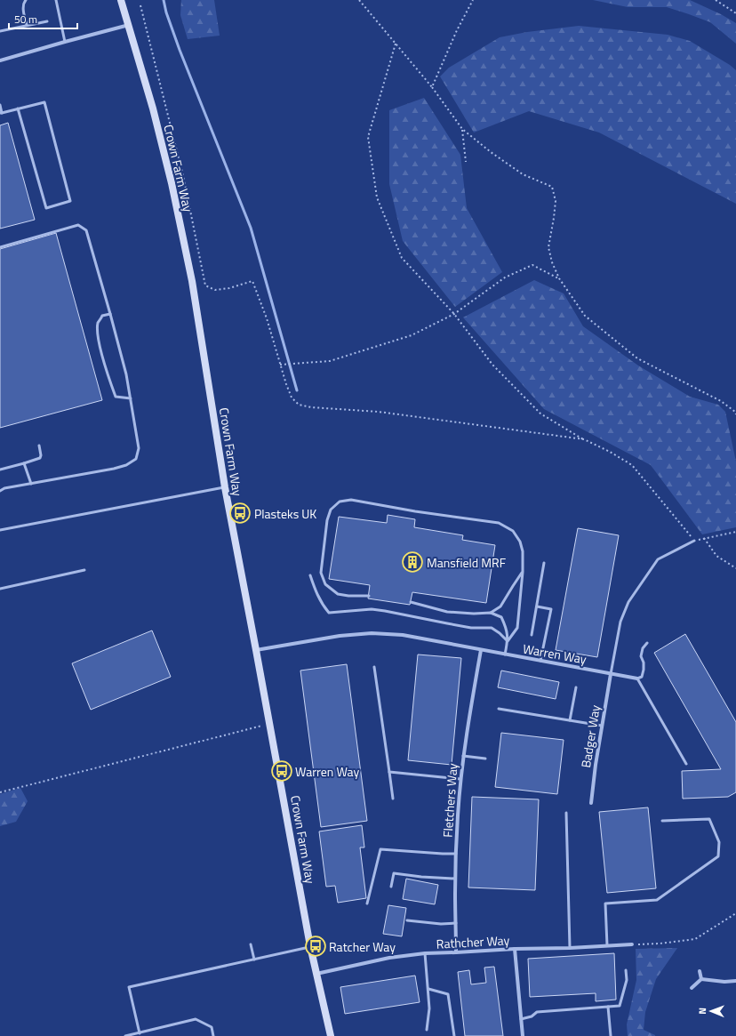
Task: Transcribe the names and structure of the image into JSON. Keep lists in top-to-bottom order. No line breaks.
{"streets":{"street":["Crown Farm Way","Warren Way","Badger Way","Fletchers Way","Rathcher Way"]},"crossings":[["Crown Farm Way","Warren Way"],["Crown Farm Way","Rathcher Way"],["Warren Way","Badger Way"],["Warren Way","Fletchers Way"],["Fletchers Way","Rathcher Way"]],"places":{"bus stop":["Plasteks UK","Warren Way","Ratcher Way"],"building":["Mansfield MRF"]},"scale_bar":"50 m","north":"left"}
